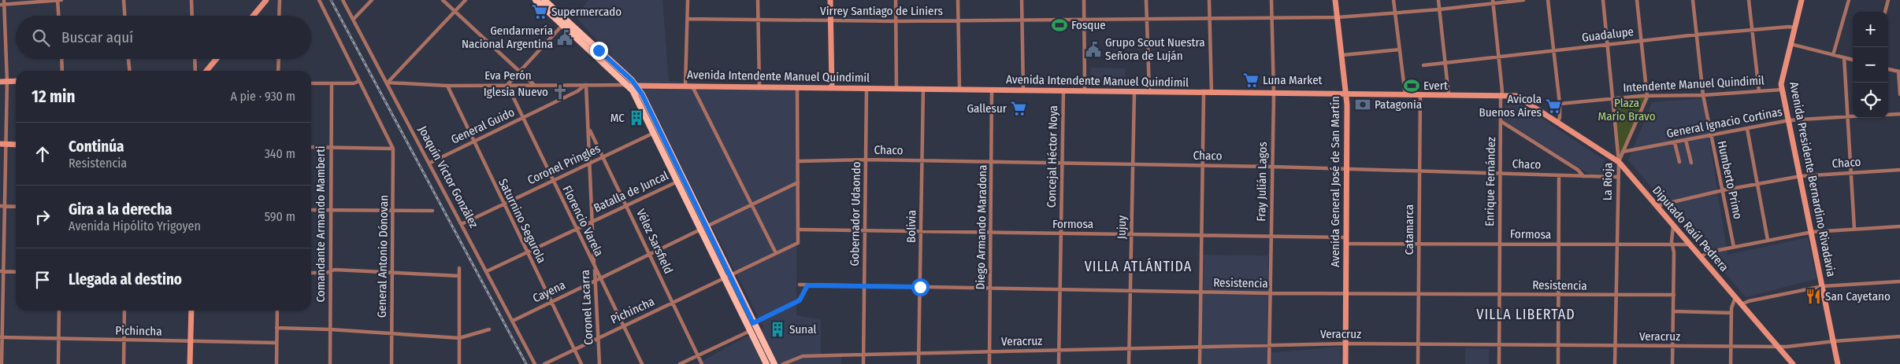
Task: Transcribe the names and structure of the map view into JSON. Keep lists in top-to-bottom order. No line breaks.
{"streets":{"street":["Virrey Santiago de Liniers","Guadalupe","Eva Perón","Avenida Intendente Manuel Quindimil","Intendente Manuel Quindimil","General Ignacio Cortinas","General Guido","Chaco","Concejal Héctor Noya","Coronel Pringles","Joaquín Víctor González","Avenida Presidente Bernardino Rivadavia","Humberto Primo","Fray Julián Lagos","Avenida General José de San Martín","Enrique Fernández","La Rioja","Batalla de Juncal","Gobernador Udaondo","Saturnino Segurola","Florencio Varela","Comandante Armando Mamberti","Formosa","Bolivia","Diego Armando Maradona","Jujuy","Diputado Raúl Pedrera","Catamarca","Vélez Sarsfield","General Antonio Dónovan","Resistencia","Cayena","Coronel Lacarra","Pichincha","Veracruz"]},"crossings":[["Virrey Santiago de Liniers","Fray Julián Lagos"],["Virrey Santiago de Liniers","Avenida General José de San Martín"],["Virrey Santiago de Liniers","Enrique Fernández"],["Guadalupe","Avenida Presidente Bernardino Rivadavia"],["Guadalupe","Humberto Primo"],["Guadalupe","Enrique Fernández"],["Guadalupe","La Rioja"],["Eva Perón","Avenida Intendente Manuel Quindimil"],["Eva Perón","General Guido"],["Eva Perón","Joaquín Víctor González"],["Eva Perón","Saturnino Segurola"],["Eva Perón","Florencio Varela"],["Eva Perón","Coronel Lacarra"],["Avenida Intendente Manuel Quindimil","Concejal Héctor Noya"],["Avenida Intendente Manuel Quindimil","Fray Julián Lagos"],["Avenida Intendente Manuel Quindimil","Avenida General José de San Martín"],["Avenida Intendente Manuel Quindimil","Enrique Fernández"],["Avenida Intendente Manuel Quindimil","Gobernador Udaondo"],["Avenida Intendente Manuel Quindimil","Bolivia"],["Avenida Intendente Manuel Quindimil","Diego Armando Maradona"],["Avenida Intendente Manuel Quindimil","Jujuy"],["Avenida Intendente Manuel Quindimil","Diputado Raúl Pedrera"],["Avenida Intendente Manuel Quindimil","Catamarca"],["Intendente Manuel Quindimil","Avenida Presidente Bernardino Rivadavia"],["Intendente Manuel Quindimil","Humberto Primo"],["Intendente Manuel Quindimil","La Rioja"],["General Ignacio Cortinas","Avenida Presidente Bernardino Rivadavia"],["General Ignacio Cortinas","Humberto Primo"],["General Guido","Joaquín Víctor González"],["General Guido","Saturnino Segurola"],["General Guido","Florencio Varela"],["General Guido","Coronel Lacarra"],["Chaco","Concejal Héctor Noya"],["Chaco","Avenida Presidente Bernardino Rivadavia"],["Chaco","Humberto Primo"],["Chaco","Fray Julián Lagos"],["Chaco","Avenida General José de San Martín"],["Chaco","Enrique Fernández"],["Chaco","La Rioja"],["Chaco","Gobernador Udaondo"],["Chaco","Bolivia"],["Chaco","Diego Armando Maradona"],["Chaco","Jujuy"],["Chaco","Diputado Raúl Pedrera"],["Chaco","Catamarca"],["Concejal Héctor Noya","Formosa"],["Concejal Héctor Noya","Resistencia"],["Concejal Héctor Noya","Veracruz"],["Coronel Pringles","Joaquín Víctor González"],["Coronel Pringles","Saturnino Segurola"],["Coronel Pringles","Florencio Varela"],["Coronel Pringles","Vélez Sarsfield"],["Coronel Pringles","Coronel Lacarra"],["Joaquín Víctor González","Batalla de Juncal"],["Joaquín Víctor González","Cayena"],["Avenida Presidente Bernardino Rivadavia","Veracruz"],["Fray Julián Lagos","Formosa"],["Fray Julián Lagos","Resistencia"],["Fray Julián Lagos","Veracruz"],["Avenida General José de San Martín","Formosa"],["Avenida General José de San Martín","Resistencia"],["Avenida General José de San Martín","Veracruz"],["Enrique Fernández","Formosa"],["Enrique Fernández","Resistencia"],["Enrique Fernández","Veracruz"],["La Rioja","Formosa"],["La Rioja","Diputado Raúl Pedrera"],["La Rioja","Resistencia"],["La Rioja","Veracruz"],["Batalla de Juncal","Saturnino Segurola"],["Batalla de Juncal","Florencio Varela"],["Batalla de Juncal","Vélez Sarsfield"],["Batalla de Juncal","Coronel Lacarra"],["Gobernador Udaondo","Formosa"],["Gobernador Udaondo","Resistencia"],["Gobernador Udaondo","Veracruz"],["Saturnino Segurola","Cayena"],["Saturnino Segurola","Pichincha"],["Florencio Varela","Cayena"],["Florencio Varela","Coronel Lacarra"],["Florencio Varela","Pichincha"],["Formosa","Bolivia"],["Formosa","Diego Armando Maradona"],["Formosa","Jujuy"],["Formosa","Diputado Raúl Pedrera"],["Formosa","Catamarca"],["Bolivia","Resistencia"],["Bolivia","Veracruz"],["Diego Armando Maradona","Resistencia"],["Diego Armando Maradona","Veracruz"],["Jujuy","Resistencia"],["Jujuy","Veracruz"],["Diputado Raúl Pedrera","Veracruz"],["Catamarca","Resistencia"],["Catamarca","Veracruz"],["Vélez Sarsfield","Cayena"],["Vélez Sarsfield","Coronel Lacarra"],["Vélez Sarsfield","Pichincha"],["Cayena","Coronel Lacarra"],["Coronel Lacarra","Pichincha"]],"districts":["VILLA ATLÁNTIDA","VILLA LIBERTAD"],"parks":["Plaza Mario Bravo"],"places":{"supermarket":["Supermercado","Luna Market","Avicola Buenos Aires","Gallesur"],"sports":["Fosque","Evert"],"public building":["Gendarmería Nacional Argentina","Grupo Scout Nuestra Señora de Luján"],"church":["Iglesia Nuevo"],"bank":["Patagonia"],"building":["MC","Sunal"],"restaurant":["San Cayetano"]},"page":{"map_buttons":["+","−"],"search":"Buscar aquí","heading":["12 min","A pie · 930 m"],"list":[["Continúa","Resistencia","340 m"],["Gira a la derecha","Avenida Hipólito Yrigoyen","590 m"],"Llegada al destino"]}}
